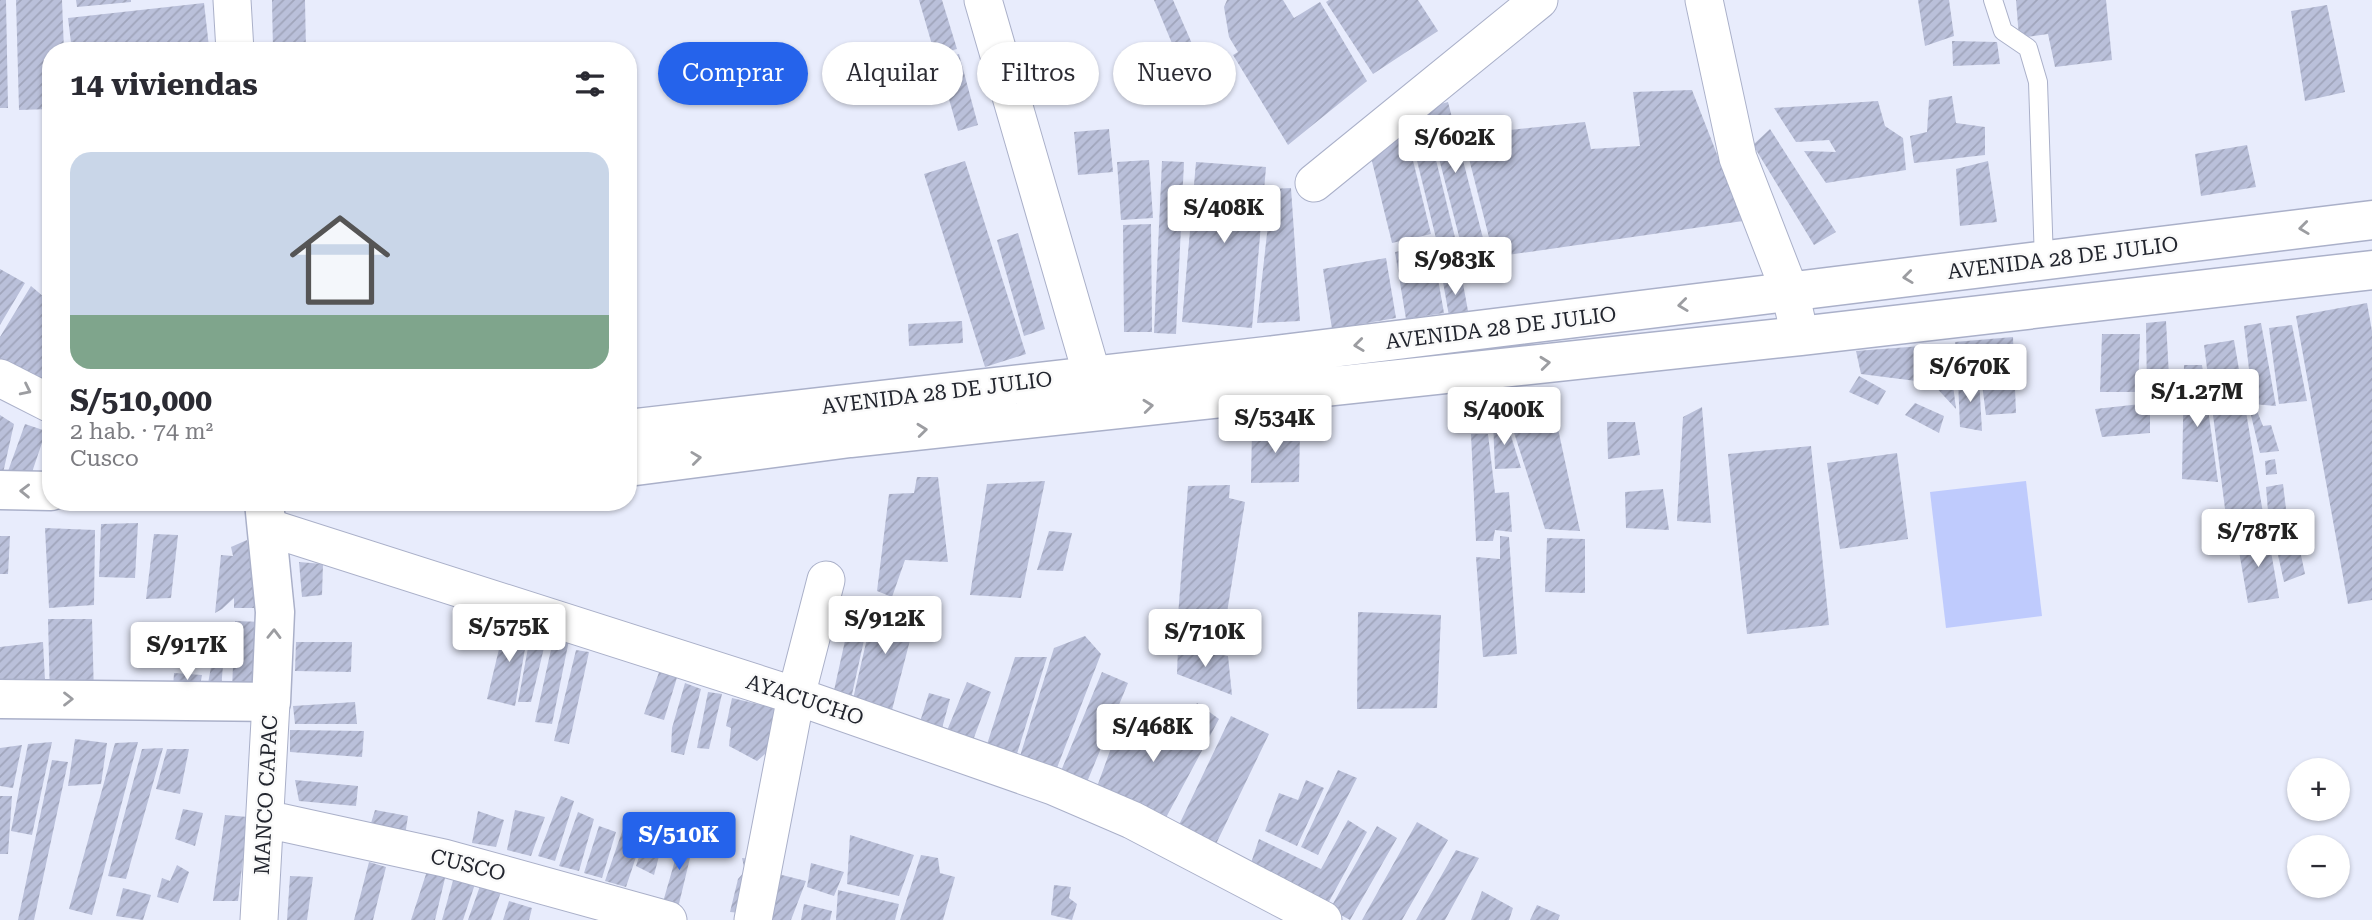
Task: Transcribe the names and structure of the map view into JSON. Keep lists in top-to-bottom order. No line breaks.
{"streets":{"street":["AVENIDA 28 DE JULIO","AYACUCHO","MANCO CAPAC","CUSCO"]},"crossings":[["AYACUCHO","MANCO CAPAC"],["MANCO CAPAC","CUSCO"]],"one_way":["MANCO CAPAC"],"page":{"chip":["Comprar","Alquilar","Filtros","Nuevo"],"heading":"14 viviendas","price":["S/602K","S/408K","S/983K","S/670K","S/1.27M","S/400K","S/534K","S/787K","S/912K","S/575K","S/710K","S/917K","S/468K","S/510K"],"list":[{"name":"S/510,000","note":"2 hab. · 74 m² · Cusco"}],"map_buttons":["+","−"]}}
